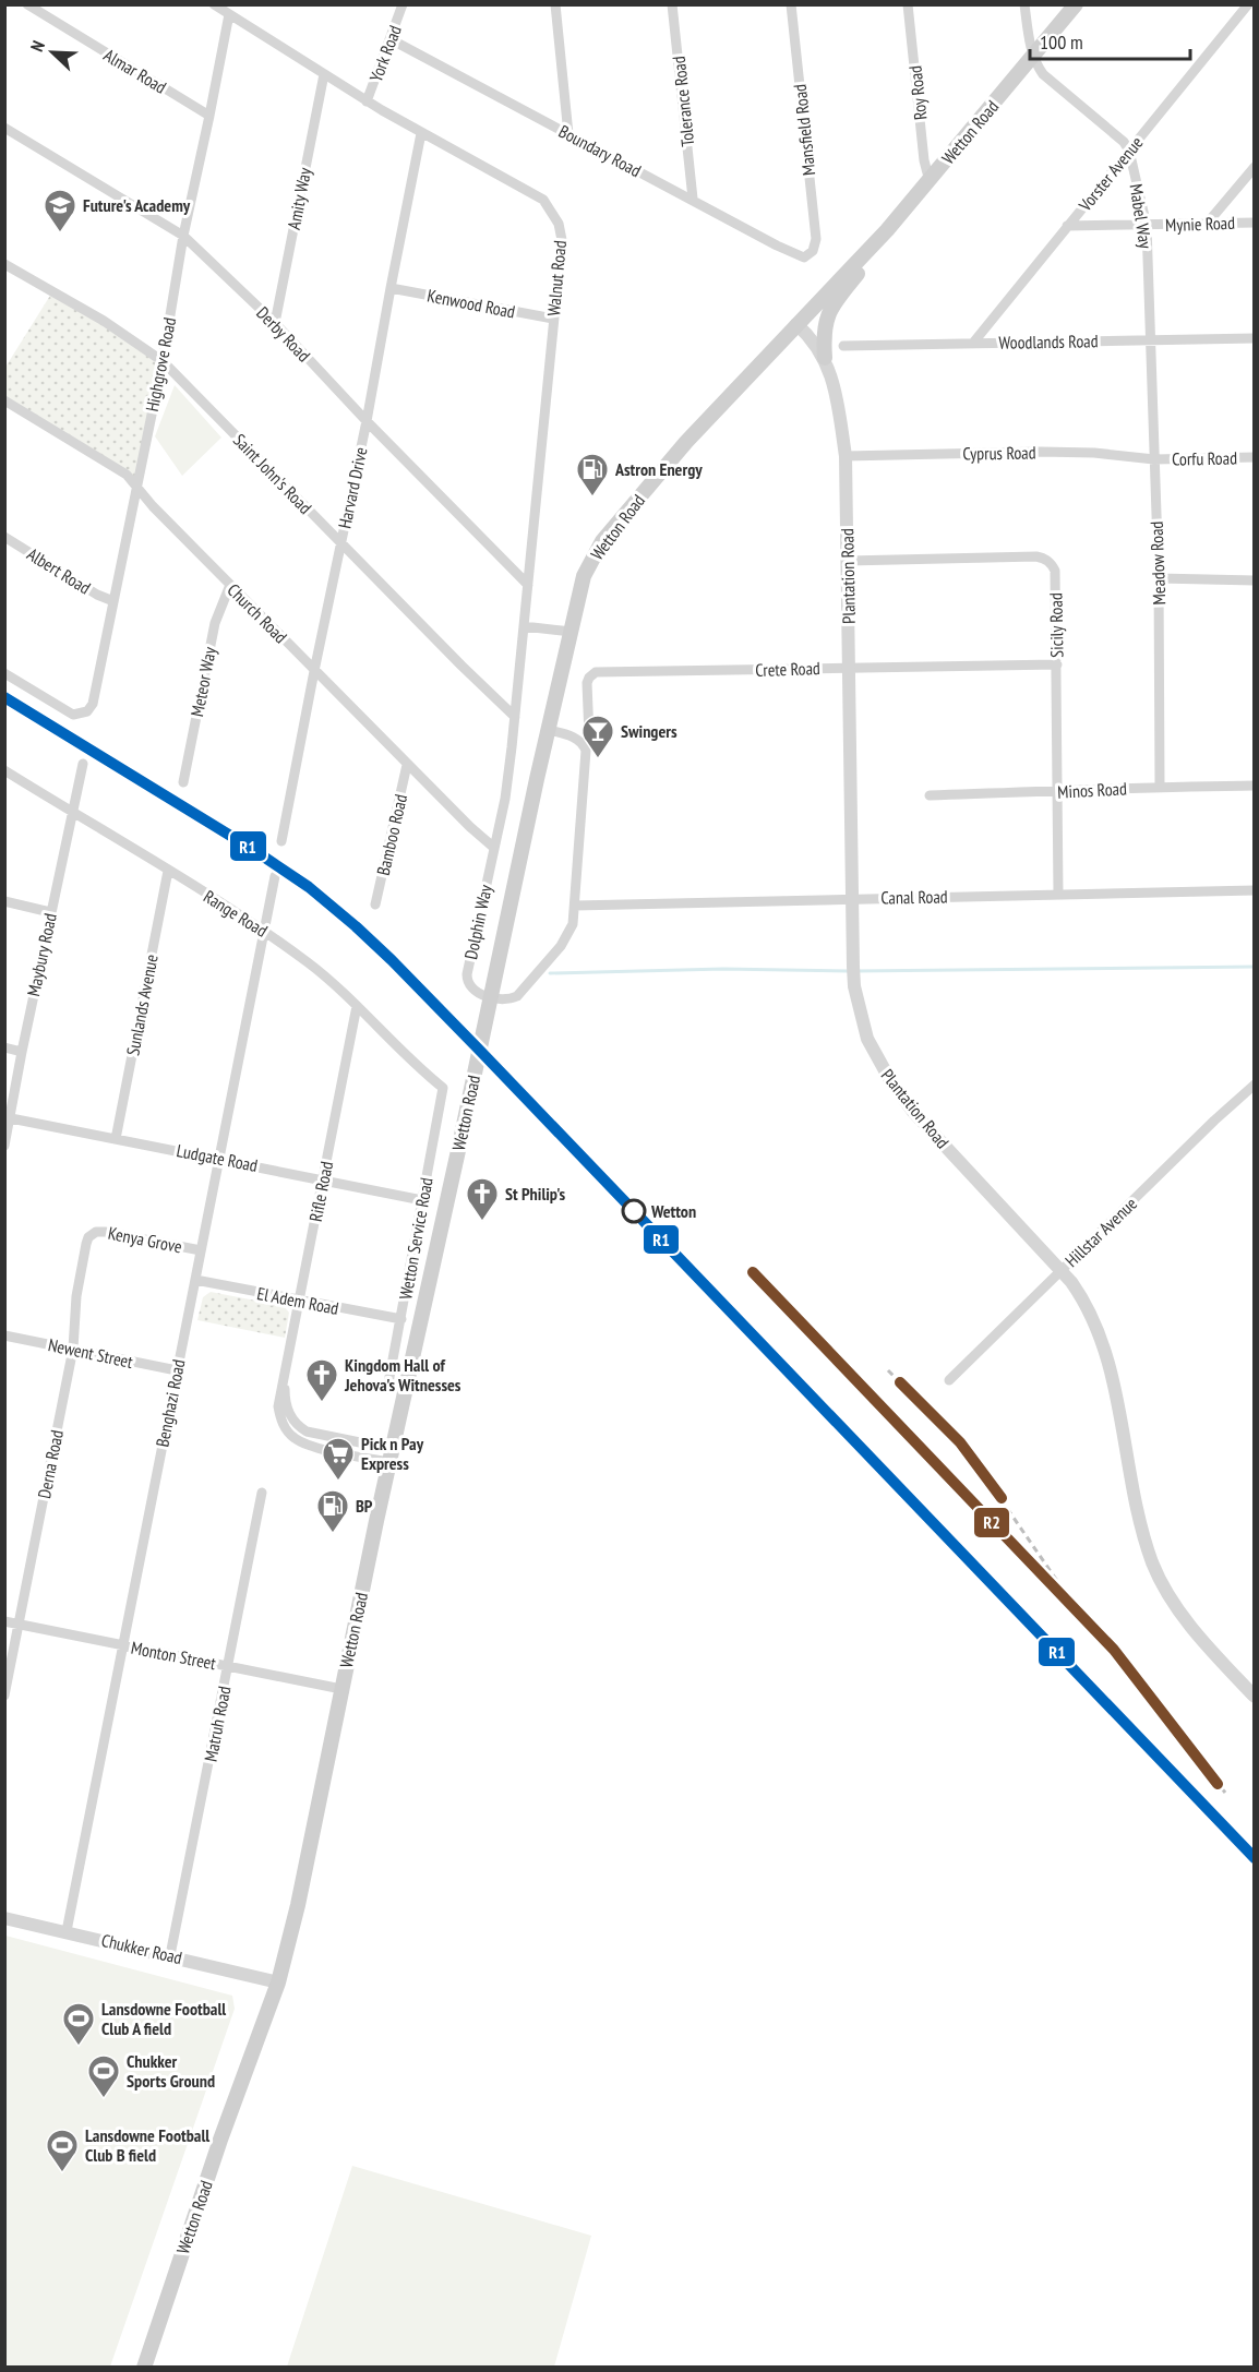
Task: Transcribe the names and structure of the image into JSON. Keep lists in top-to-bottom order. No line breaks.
{"streets":{"main road":["Wetton Road"],"street":["York Road","Almar Road","Roy Road","Tolerance Road","Mansfield Road","Boundary Road","Vorster Avenue","Amity Way","Mabel Way","Mynie Road","Walnut Road","Kenwood Road","Derby Road","Woodlands Road","Highgrove Road","Cyprus Road","Corfu Road","Saint John's Road","Harvard Drive","Meadow Road","Albert Road","Plantation Road","Church Road","Sicily Road","Crete Road","Meteor Way","Minos Road","Bamboo Road","Canal Road","Range Road","Dolphin Way","Maybury Road","Sunlands Avenue","Ludgate Road","Rifle Road","Hillstar Avenue","Wetton Service Road","Kenya Grove","El Adem Road","Newent Street","Benghazi Road","Derna Road","Monton Street","Matruh Road","Chukker Road"]},"crossings":[["York Road","Boundary Road"],["York Road","Walnut Road"],["Almar Road","Highgrove Road"],["Roy Road","Wetton Road"],["Tolerance Road","Boundary Road"],["Mansfield Road","Boundary Road"],["Wetton Road","Mabel Way"],["Wetton Road","Plantation Road"],["Wetton Road","Rifle Road"],["Wetton Road","Monton Street"],["Wetton Road","Chukker Road"],["Vorster Avenue","Mabel Way"],["Vorster Avenue","Mynie Road"],["Vorster Avenue","Woodlands Road"],["Amity Way","Walnut Road"],["Amity Way","Derby Road"],["Mabel Way","Mynie Road"],["Mabel Way","Woodlands Road"],["Mabel Way","Meadow Road"],["Walnut Road","Kenwood Road"],["Walnut Road","Derby Road"],["Walnut Road","Highgrove Road"],["Walnut Road","Harvard Drive"],["Walnut Road","Dolphin Way"],["Kenwood Road","Harvard Drive"],["Derby Road","Highgrove Road"],["Derby Road","Harvard Drive"],["Woodlands Road","Meadow Road"],["Highgrove Road","Saint John's Road"],["Highgrove Road","Albert Road"],["Highgrove Road","Church Road"],["Cyprus Road","Corfu Road"],["Cyprus Road","Meadow Road"],["Cyprus Road","Plantation Road"],["Corfu Road","Meadow Road"],["Saint John's Road","Harvard Drive"],["Saint John's Road","Dolphin Way"],["Harvard Drive","Church Road"],["Meadow Road","Minos Road"],["Plantation Road","Sicily Road"],["Plantation Road","Crete Road"],["Plantation Road","Canal Road"],["Plantation Road","Hillstar Avenue"],["Church Road","Meteor Way"],["Church Road","Bamboo Road"],["Church Road","Dolphin Way"],["Sicily Road","Crete Road"],["Sicily Road","Minos Road"],["Sicily Road","Canal Road"],["Crete Road","Dolphin Way"],["Canal Road","Dolphin Way"],["Range Road","Maybury Road"],["Range Road","Sunlands Avenue"],["Range Road","Rifle Road"],["Range Road","Wetton Service Road"],["Range Road","Benghazi Road"],["Maybury Road","Ludgate Road"],["Sunlands Avenue","Ludgate Road"],["Ludgate Road","Rifle Road"],["Ludgate Road","Wetton Service Road"],["Ludgate Road","Benghazi Road"],["Rifle Road","El Adem Road"],["Wetton Service Road","El Adem Road"],["Kenya Grove","Benghazi Road"],["Kenya Grove","Derna Road"],["El Adem Road","Benghazi Road"],["Newent Street","Benghazi Road"],["Newent Street","Derna Road"],["Benghazi Road","Monton Street"],["Benghazi Road","Chukker Road"],["Derna Road","Monton Street"],["Monton Street","Matruh Road"],["Matruh Road","Chukker Road"]],"places":{"school or university":["Future's Academy"],"fuel station":["Astron Energy","BP"],"bar":["Swingers"],"other":["Wetton"],"church":["St Philip's","Kingdom Hall of Jehova's Witnesses"],"supermarket":["Pick n Pay Express"],"sports":["Lansdowne Football Club A field","Chukker Sports Ground","Lansdowne Football Club B field"]},"lines":["transit line R1","transit line R2"],"scale_bar":"100 m","north":"top left"}
